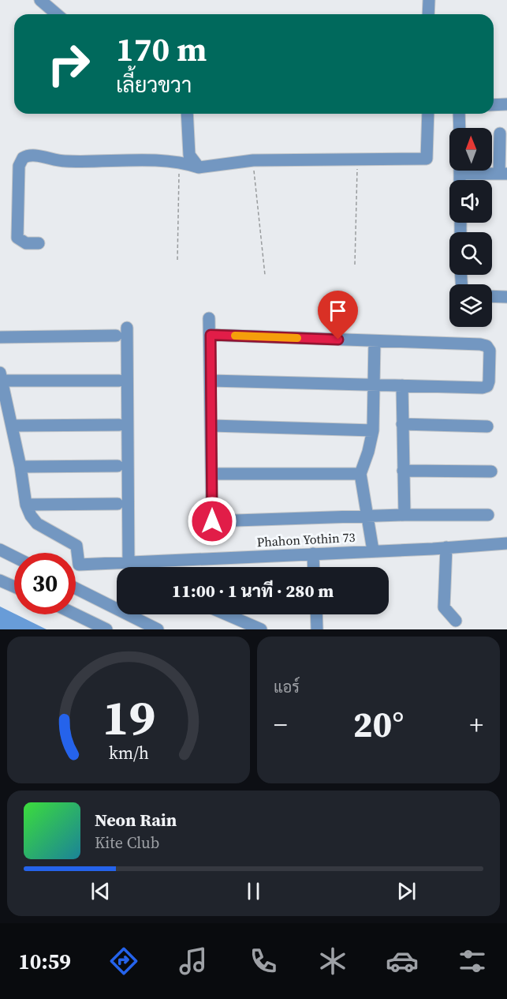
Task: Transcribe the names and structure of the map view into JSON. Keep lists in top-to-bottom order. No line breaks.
{"streets":{"street":["Phahon Yothin 73"]},"north":"top","page":{"turn":["170 m","เลี้ยวขวา"],"limit":"30","trip":"11:00 · 1 นาที · 280 m","tile":"แอร์","heat":["−","20°","+"],"song":["Neon Rain","Kite Club"],"tabs":"10:59","gauge":["19","km/h"]}}
